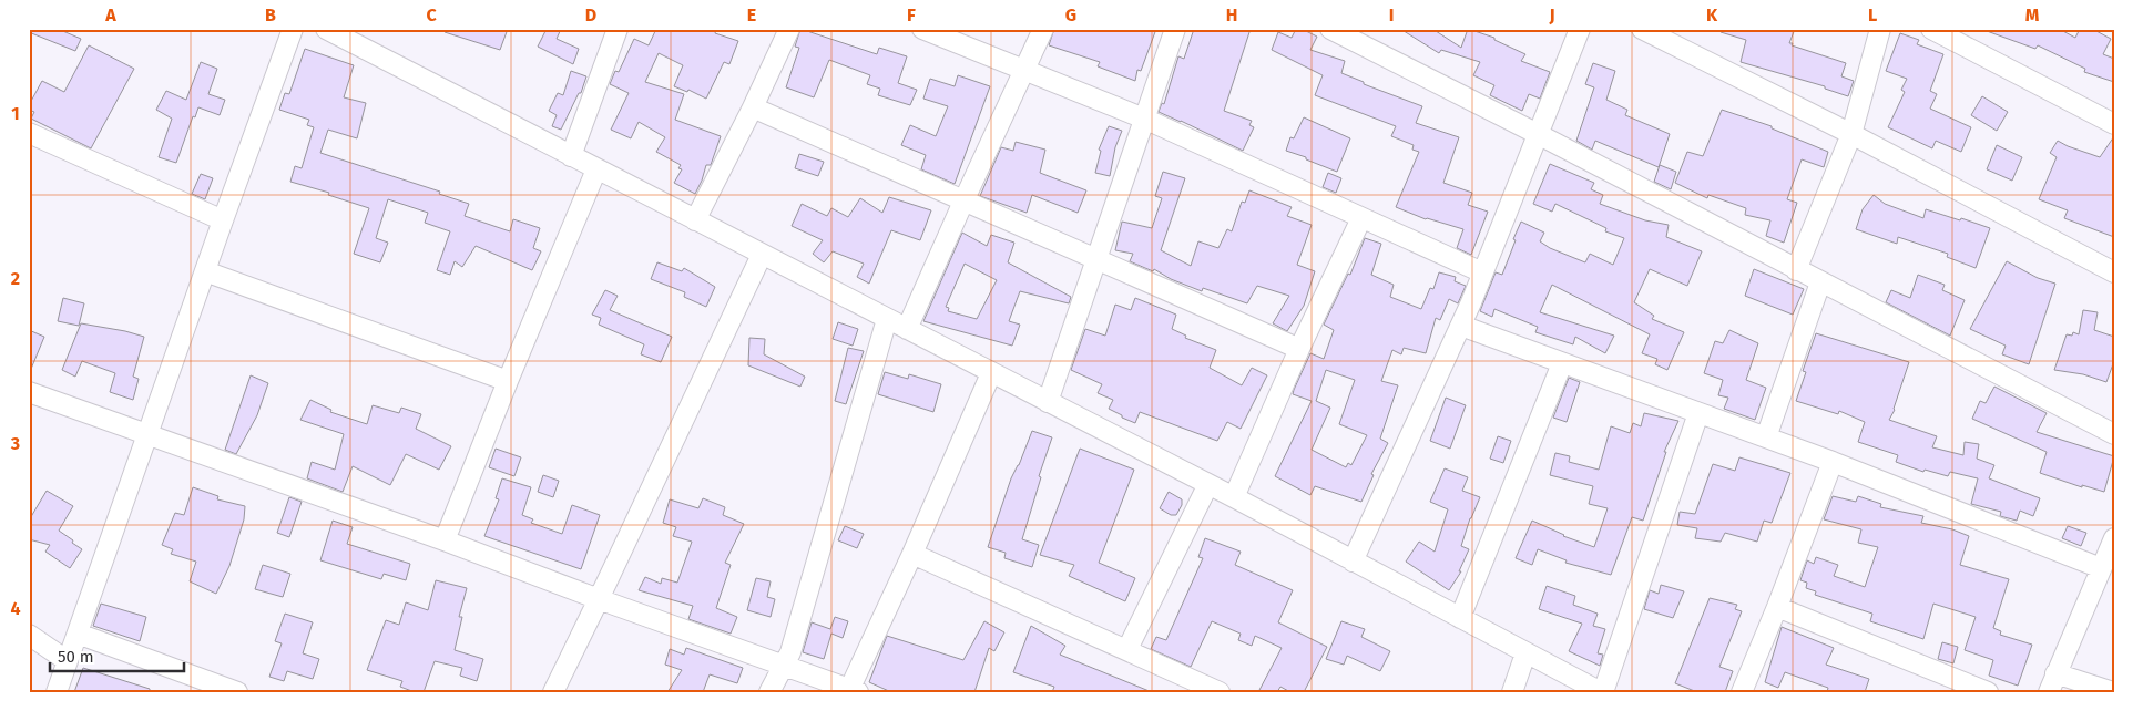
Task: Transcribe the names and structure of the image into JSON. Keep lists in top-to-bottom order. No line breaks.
{"scale_bar":"50 m","grid":{"columns":["A","B","C","D","E","F","G","H","I","J","K","L","M"],"rows":["1","2","3","4"]}}
